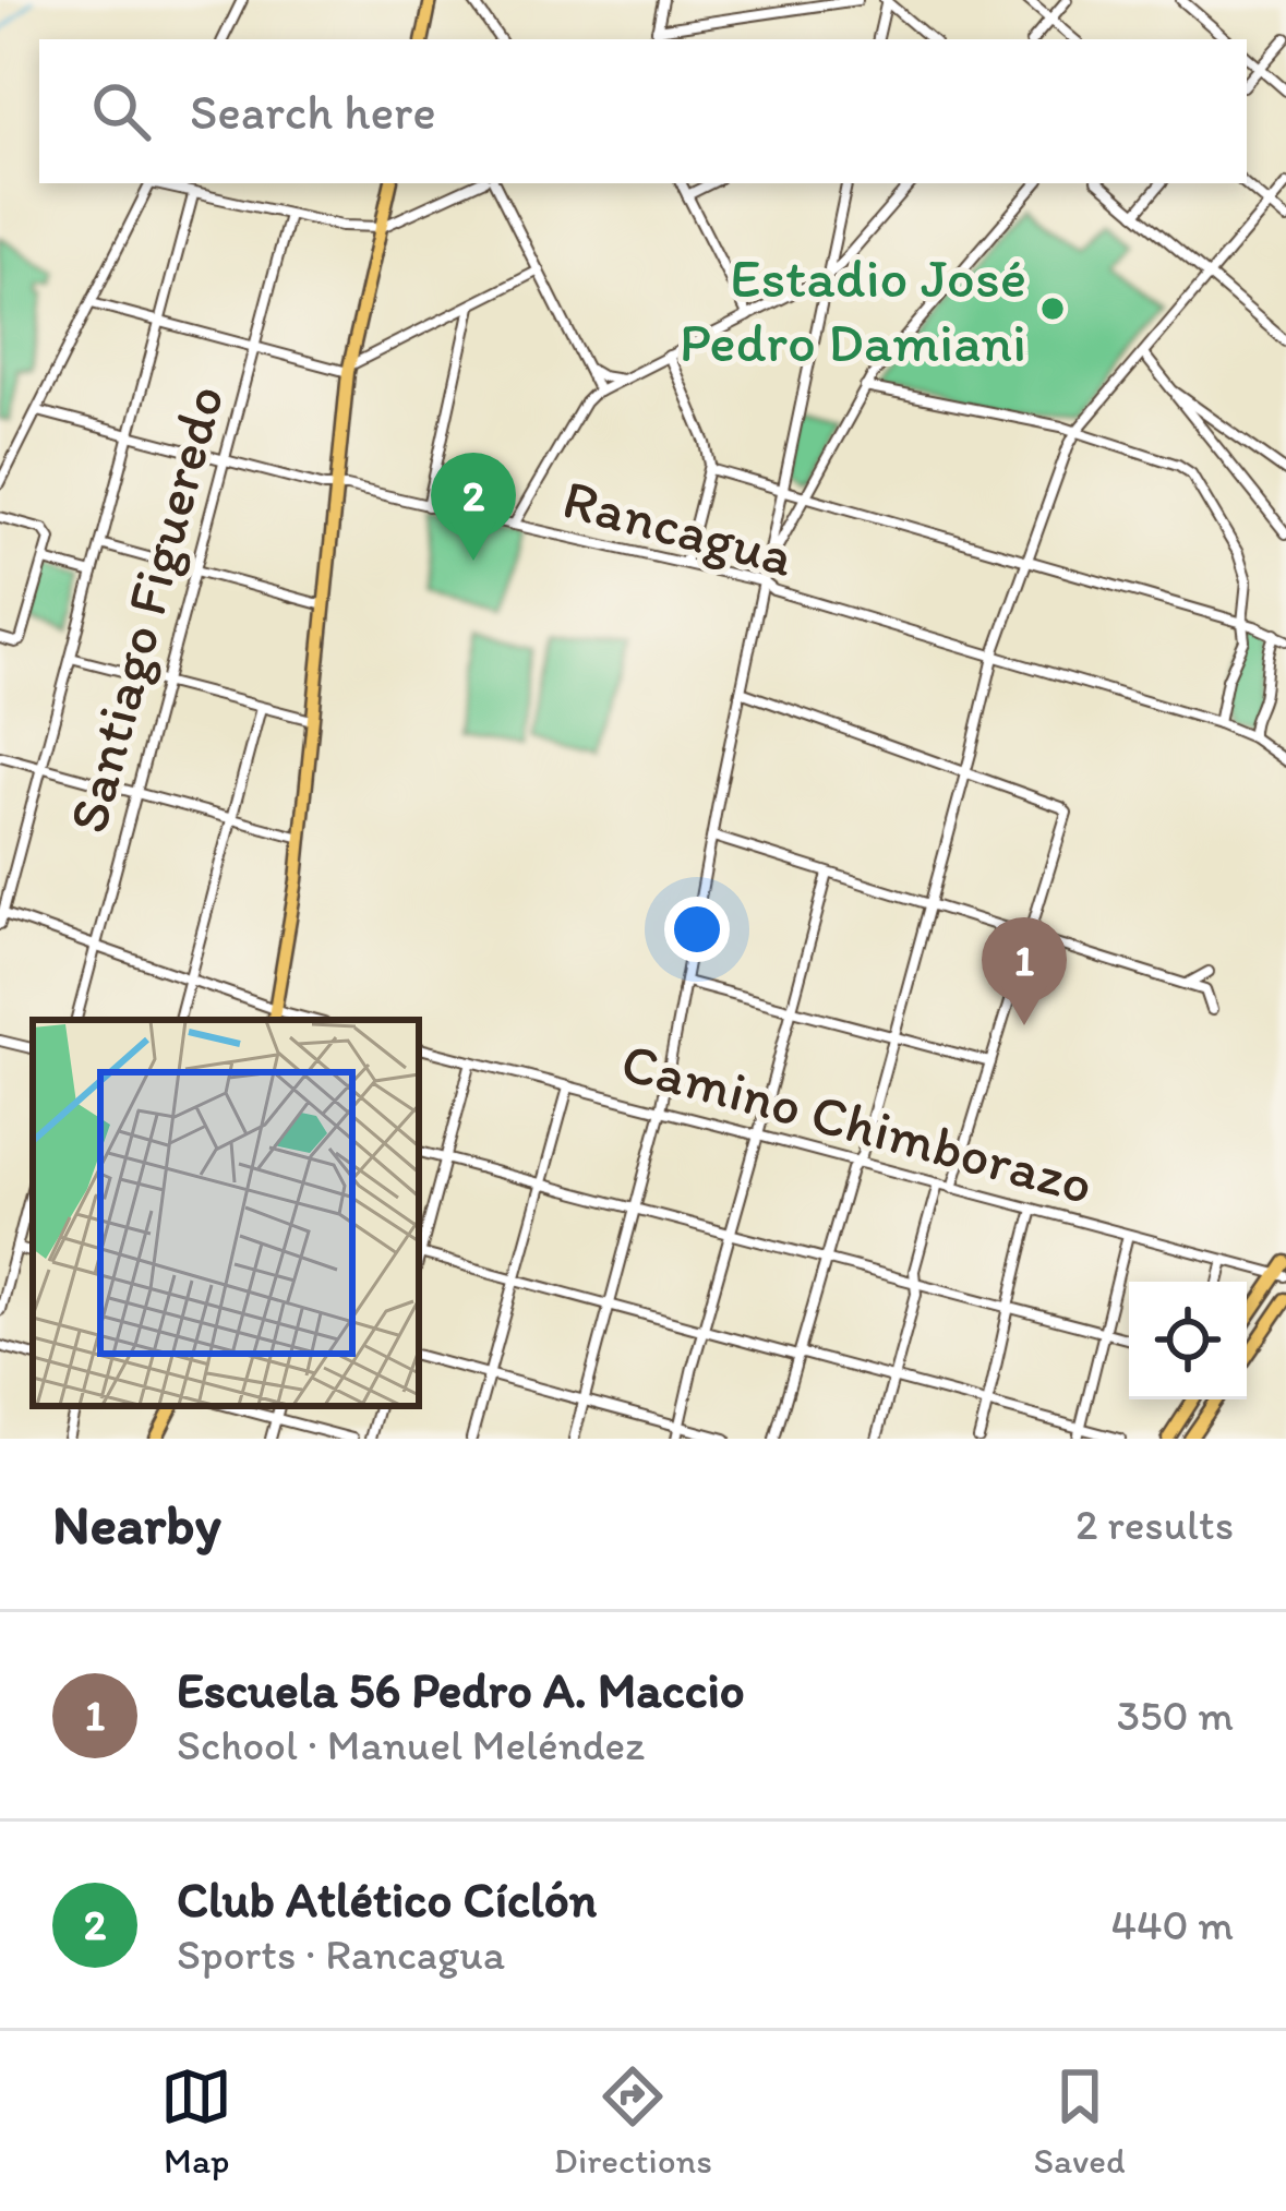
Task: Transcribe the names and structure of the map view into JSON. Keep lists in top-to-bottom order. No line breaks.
{"streets":{"street":["Rancagua","Santiago Figueredo","Camino Chimborazo"]},"crossings":[["Rancagua","Santiago Figueredo"]],"places":["Estadio José Pedro Damiani"],"page":{"search":"Search here","pins":["2","1"],"heading":["Nearby","2 results"],"list":[{"mark":"1","name":"Escuela 56 Pedro A. Maccio","note":"School · Manuel Meléndez","value":"350 m"},{"mark":"2","name":"Club Atlético Cíclón","note":"Sports · Rancagua","value":"440 m"}],"nav":["Map","Directions","Saved"]}}
